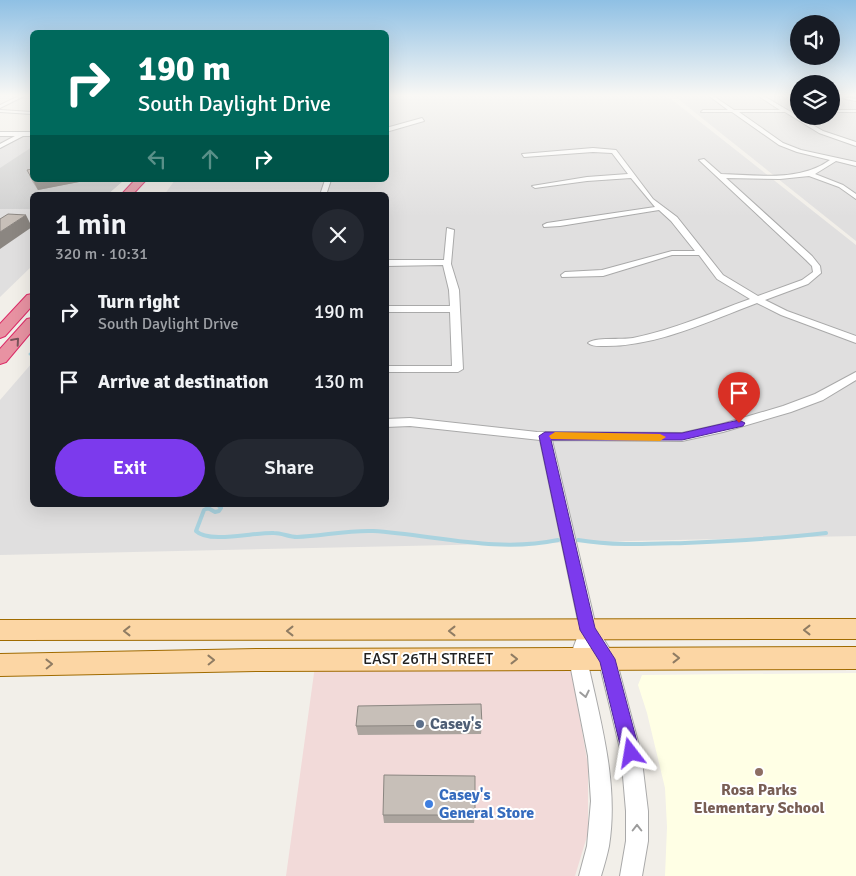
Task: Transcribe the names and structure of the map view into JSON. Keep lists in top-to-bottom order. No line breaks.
{"streets":{"main road":["EAST 26TH STREET"]},"places":["Casey's","Rosa Parks Elementary School","Casey's General Store"],"page":{"turn":["190 m","South Daylight Drive"],"heading":["1 min","320 m · 10:31"],"list":[{"name":"Turn right","note":"South Daylight Drive","value":"190 m"},{"name":"Arrive at destination","value":"130 m"}],"buttons":["Exit","Share"]}}
